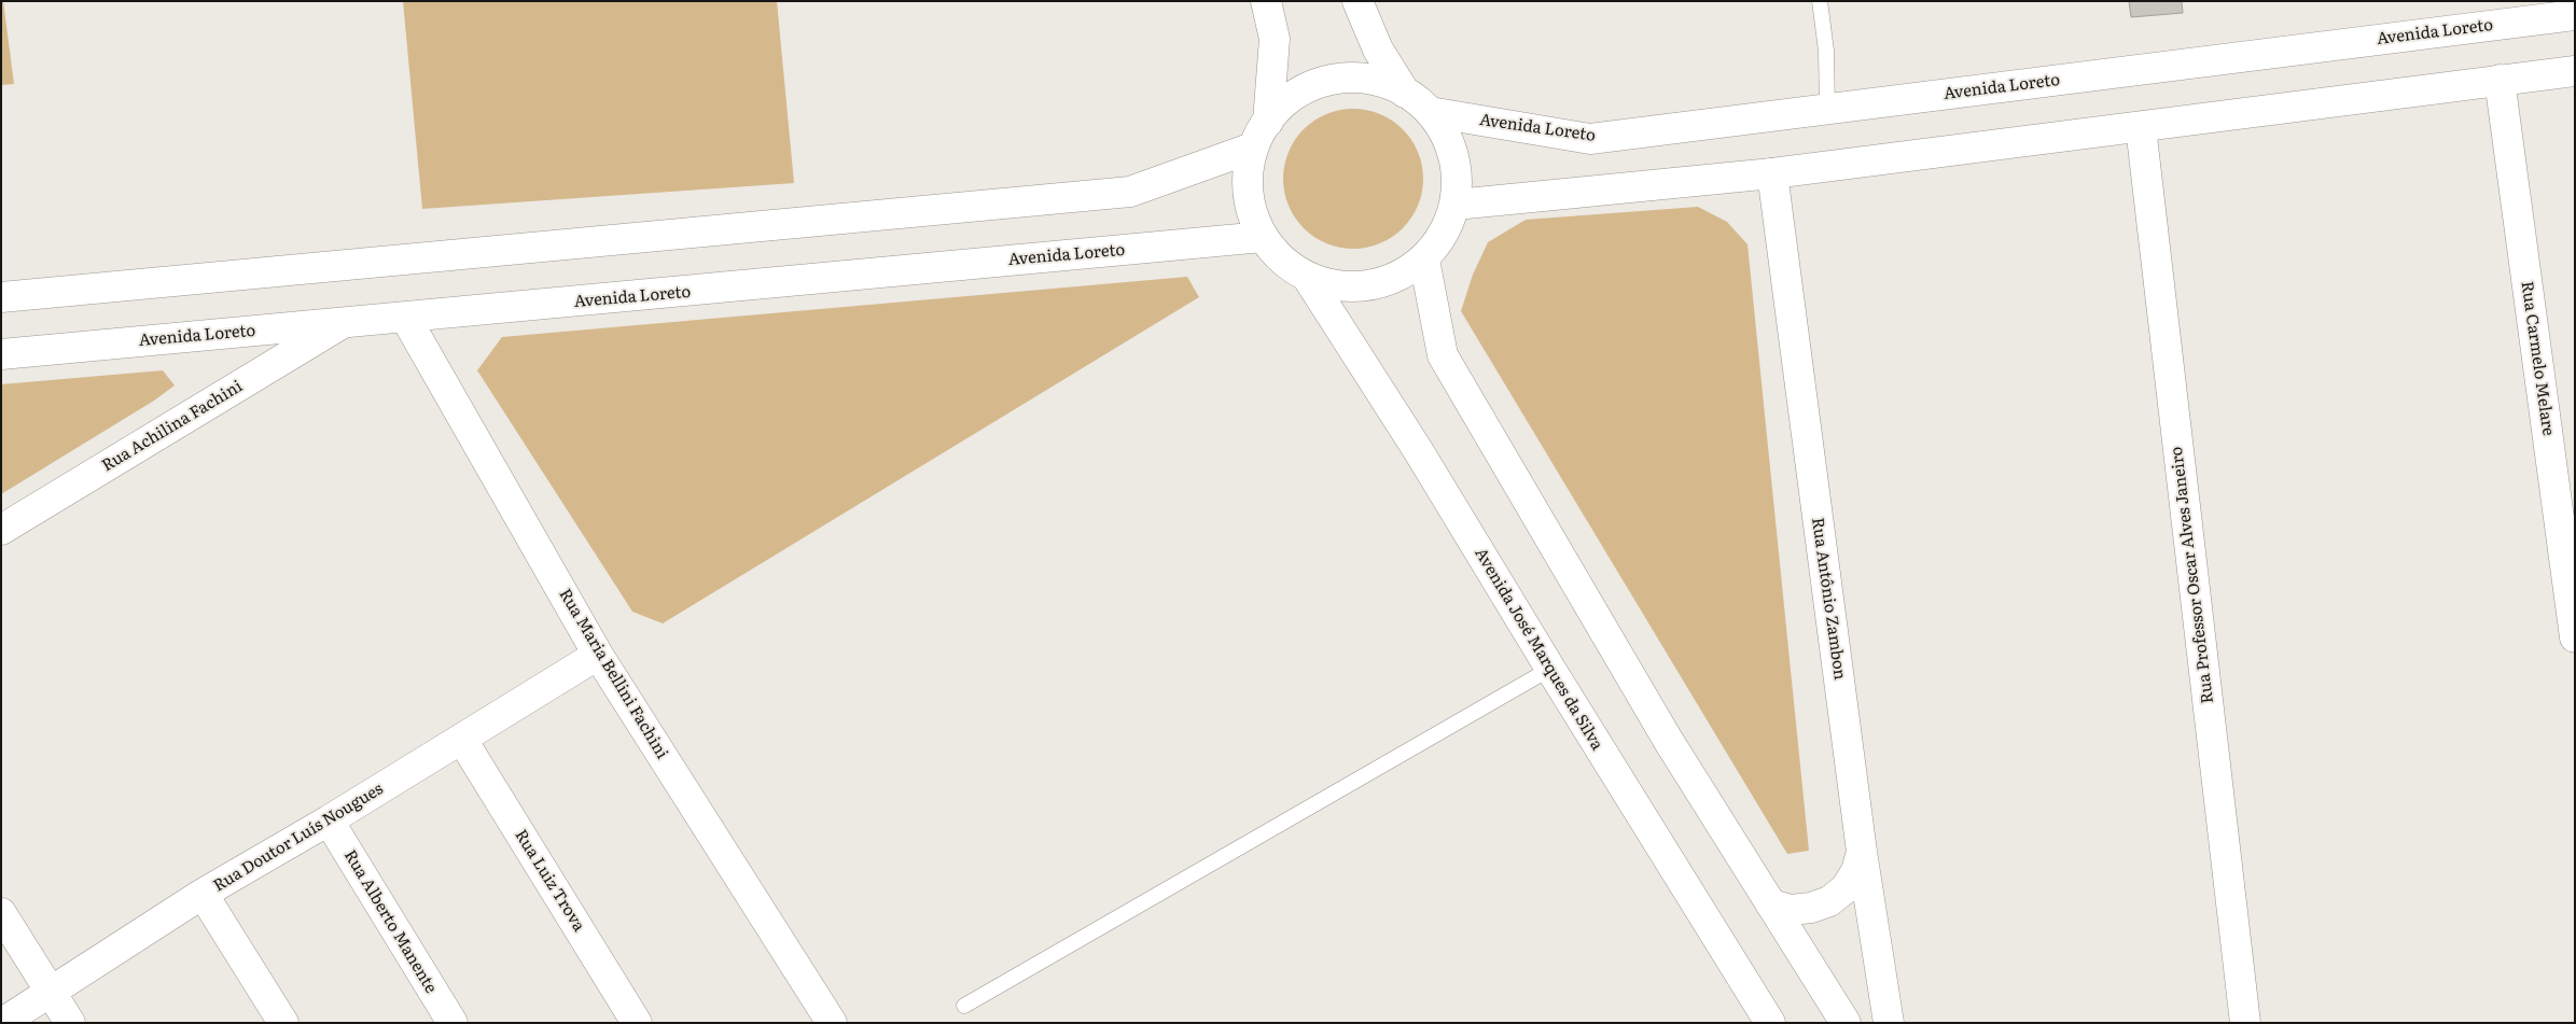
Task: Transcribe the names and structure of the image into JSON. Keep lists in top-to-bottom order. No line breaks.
{"streets":{"street":["Avenida Loreto","Rua Carmelo Melare","Rua Achilina Fachini","Rua Professor Oscar Alves Janeiro","Rua Antônio Zambon","Avenida José Marques da Silva","Rua Maria Bellini Fachini","Rua Doutor Luís Nougues","Rua Luiz Trova","Rua Alberto Manente"]},"crossings":[["Avenida Loreto","Rua Achilina Fachini"],["Avenida Loreto","Rua Maria Bellini Fachini"],["Rua Maria Bellini Fachini","Rua Doutor Luís Nougues"],["Rua Doutor Luís Nougues","Rua Luiz Trova"],["Rua Doutor Luís Nougues","Rua Alberto Manente"]]}
